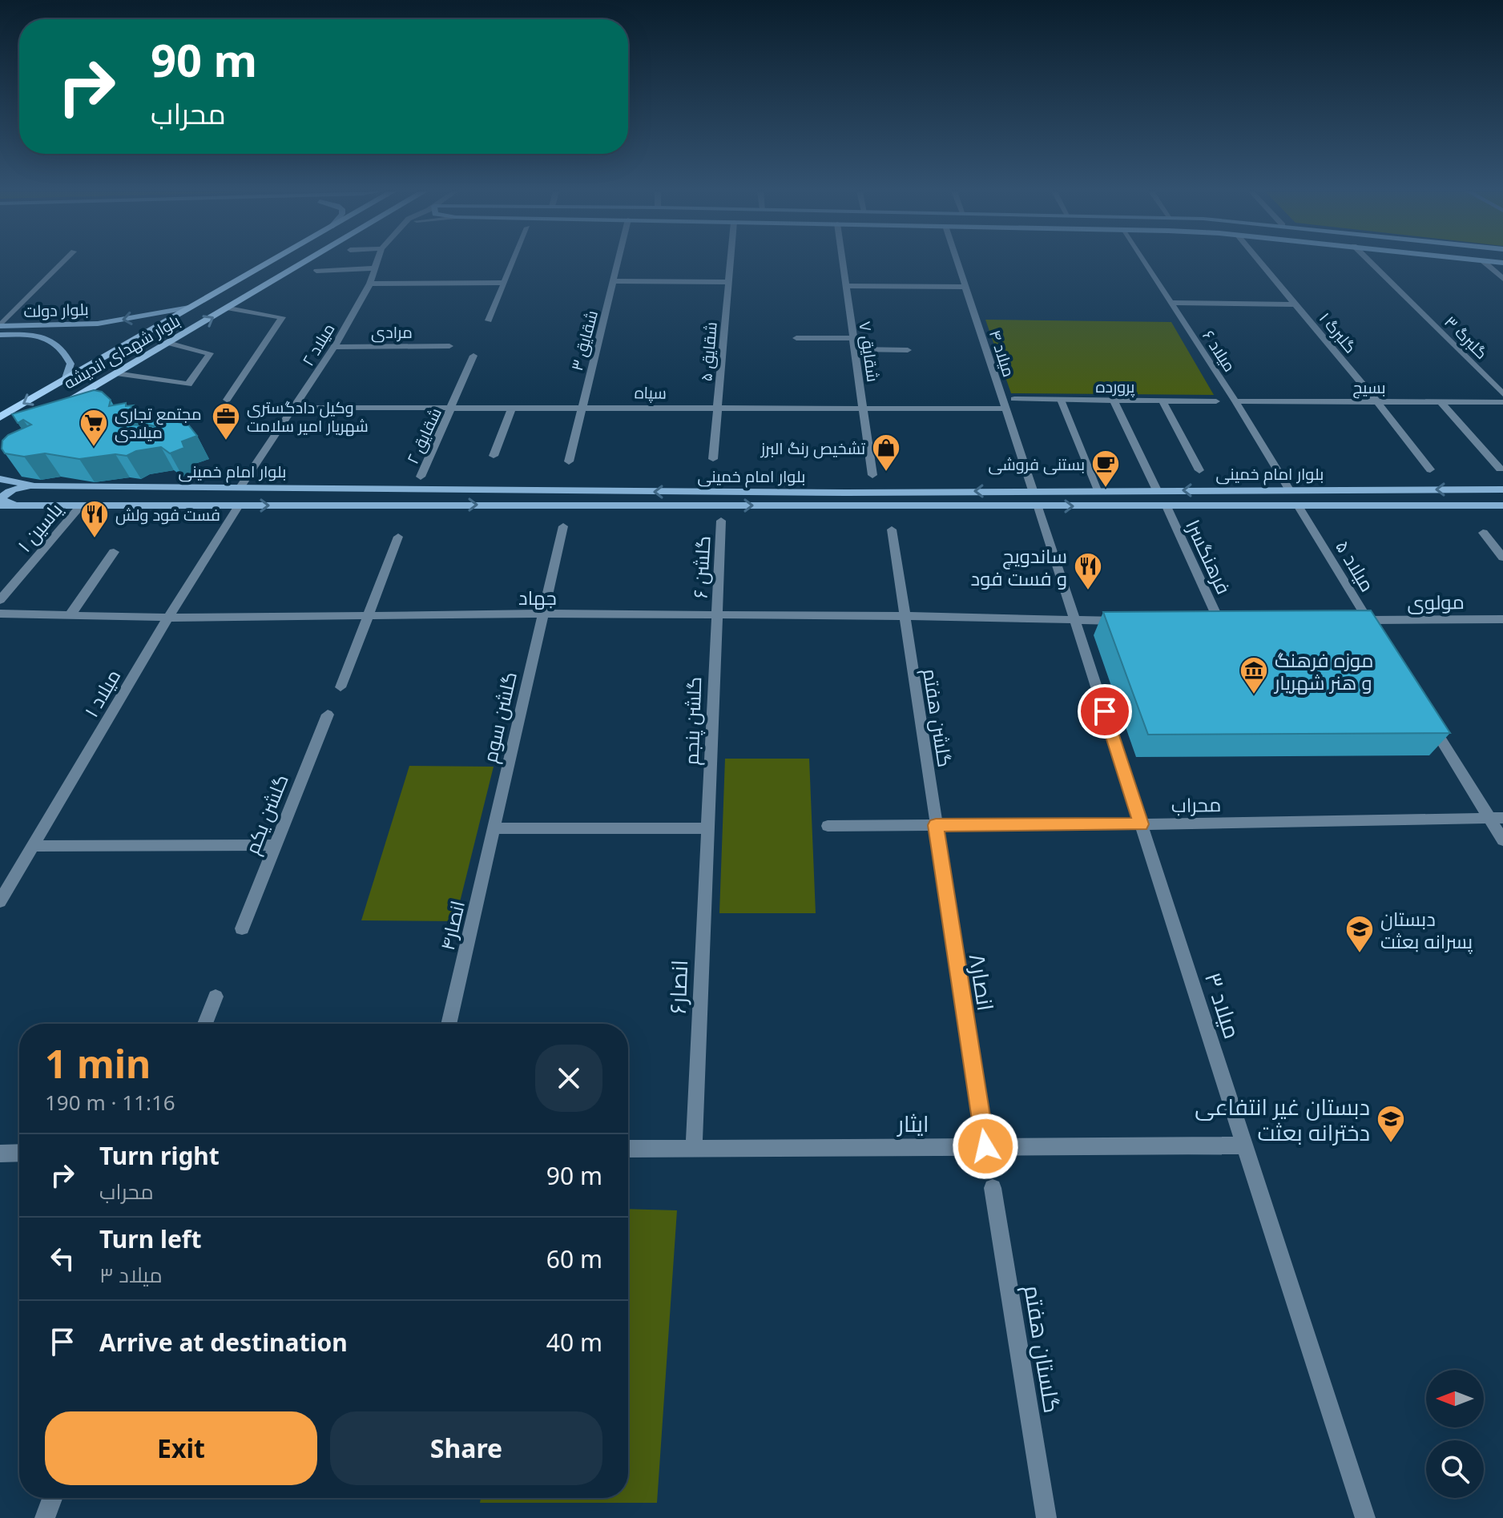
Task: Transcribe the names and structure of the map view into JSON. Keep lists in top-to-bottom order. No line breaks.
{"streets":{"main road":["بلوار شهدای اندیشه"],"street":["بلوار دولت","مرادی","گلبرگ ۱","گلبرگ ۳","شقایق ۳","میلاد ۲","میلاد ۶","شقایق ۵","شقایق ۷","میلاد ۴","پرورده","بسیج","سپاه","شقایق ۲","بلوار امام خمینی","یاسین ۱","فرهنگسرا","میلاد ۵","گلشن ۶","جهاد","مولوی","میلاد ۱","گلشن سوم","گلشن هفتم","گلشن پنجم","محراب","گلشن یکم","انصار۴","انصار۸","انصار۶","میلاد ۳","ایثار","گلستان هفتم"]},"crossings":[["بلوار دولت","بلوار شهدای اندیشه"],["مرادی","میلاد ۲"],["گلبرگ ۱","میلاد ۶"],["گلبرگ ۱","بسیج"],["شقایق ۳","سپاه"],["میلاد ۲","سپاه"],["میلاد ۲","بلوار امام خمینی"],["میلاد ۶","بسیج"],["میلاد ۶","بلوار امام خمینی"],["شقایق ۵","سپاه"],["شقایق ۷","سپاه"],["میلاد ۴","سپاه"],["میلاد ۴","بلوار امام خمینی"],["سپاه","شقایق ۲"],["بلوار امام خمینی","یاسین ۱"],["بلوار امام خمینی","فرهنگسرا"],["بلوار امام خمینی","میلاد ۵"],["بلوار امام خمینی","میلاد ۱"],["بلوار امام خمینی","میلاد ۳"],["میلاد ۵","مولوی"],["گلشن ۶","جهاد"],["گلشن ۶","گلشن پنجم"],["جهاد","میلاد ۱"],["جهاد","گلشن سوم"],["جهاد","گلشن هفتم"],["جهاد","گلشن پنجم"],["جهاد","میلاد ۳"],["گلشن سوم","انصار۴"],["گلشن هفتم","محراب"],["گلشن هفتم","انصار۸"],["گلشن پنجم","انصار۶"],["محراب","انصار۸"],["محراب","میلاد ۳"],["انصار۸","ایثار"],["انصار۶","ایثار"],["میلاد ۳","ایثار"]],"one_way":["بلوار دولت"],"places":{"office":["وکیل دادگستری شهریار امیر سلامت"],"supermarket":["مجتمع تجاری میلادی"],"shop":["تشخیص رنگ البرز"],"cafe":["بستنی فروشی"],"restaurant":["فست فود ولش","ساندویچ و فست فود"],"museum":["موزه فرهنگ و هنر شهریار"],"school or university":["دبستان پسرانه بعثت","دبستان غیر انتفاعی دخترانه بعثت"]},"north":"left","page":{"turn":["90 m","محراب"],"heading":["1 min","190 m · 11:16"],"list":[{"name":"Turn right","note":"محراب","value":"90 m"},{"name":"Turn left","note":"میلاد ۳","value":"60 m"},{"name":"Arrive at destination","value":"40 m"}],"buttons":["Exit","Share"]}}
